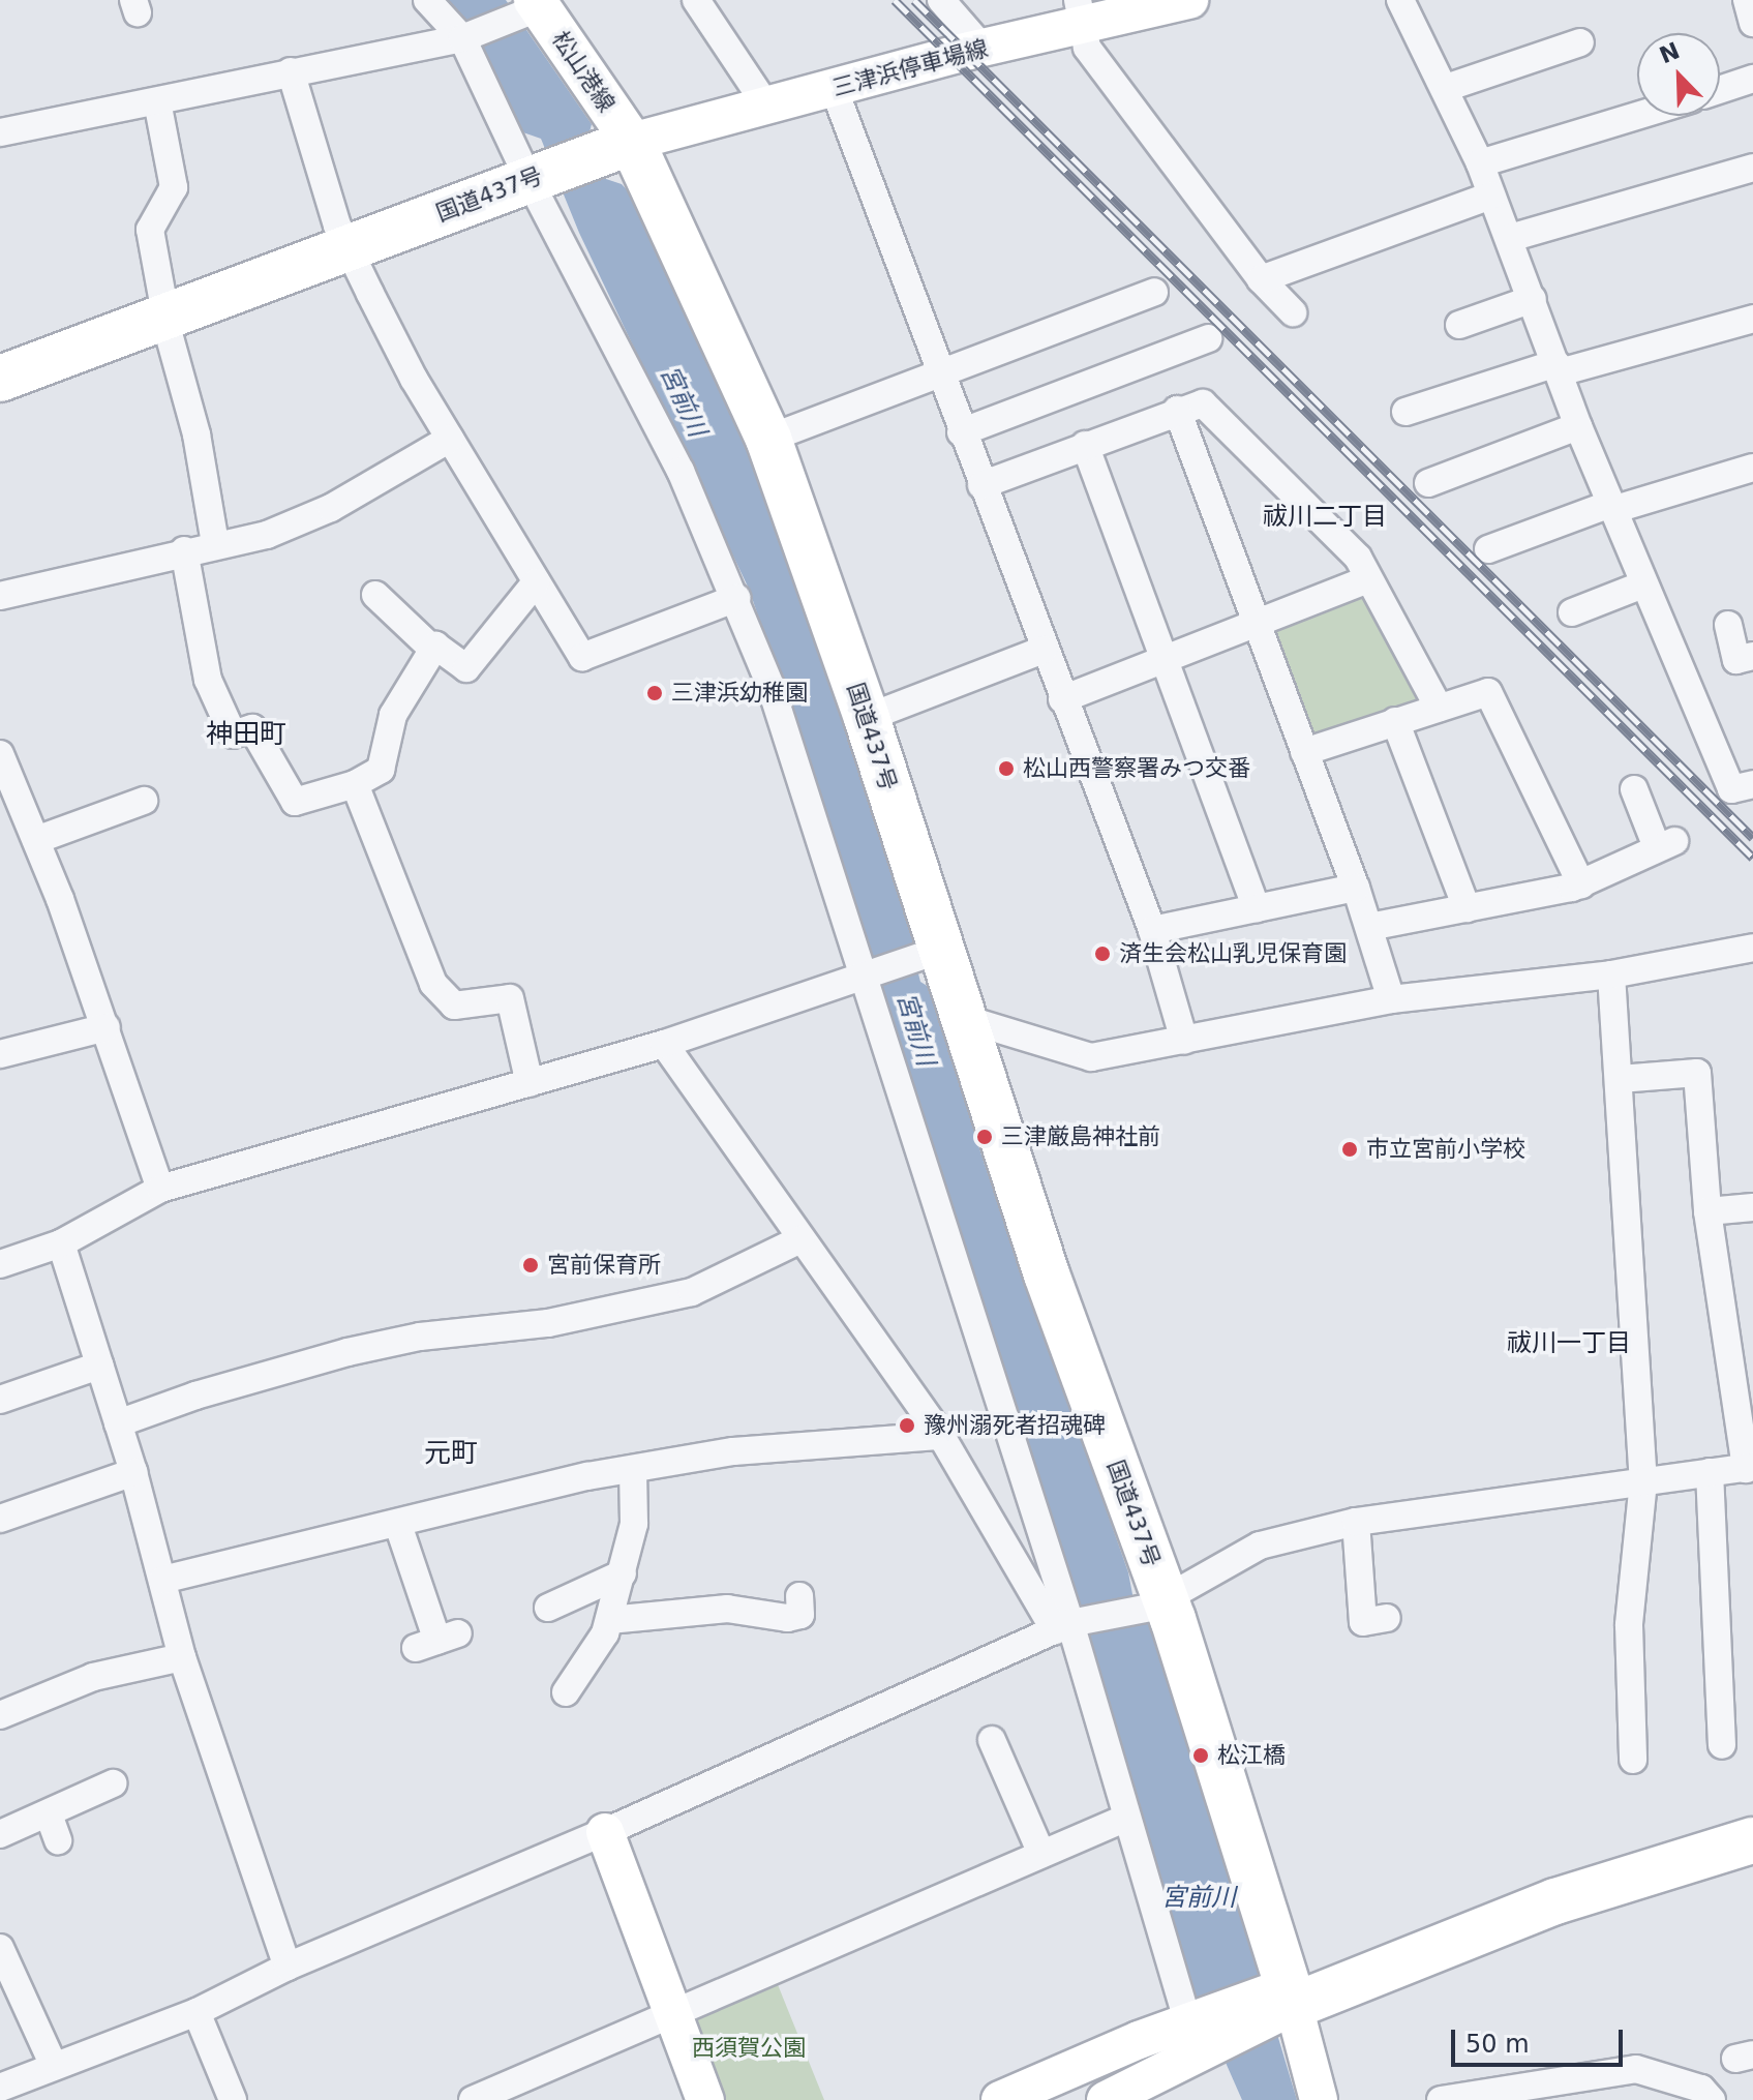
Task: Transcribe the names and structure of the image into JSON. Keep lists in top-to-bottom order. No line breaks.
{"streets":{"highway":["国道437号"],"main road":["松山港線"],"street":["三津浜停車場線"]},"crossings":[["三津浜停車場線","松山港線"],["三津浜停車場線","国道437号"],["松山港線","国道437号"]],"districts":["祓川二丁目","神田町","祓川一丁目","元町"],"water":["宮前川"],"parks":["西須賀公園"],"places":["三津浜幼稚園","松山西警察署みつ交番","済生会松山乳児保育園","三津厳島神社前","市立宮前小学校","宮前保育所","豫州溺死者招魂碑","松江橋"],"scale_bar":"50 m","north":"top left"}
